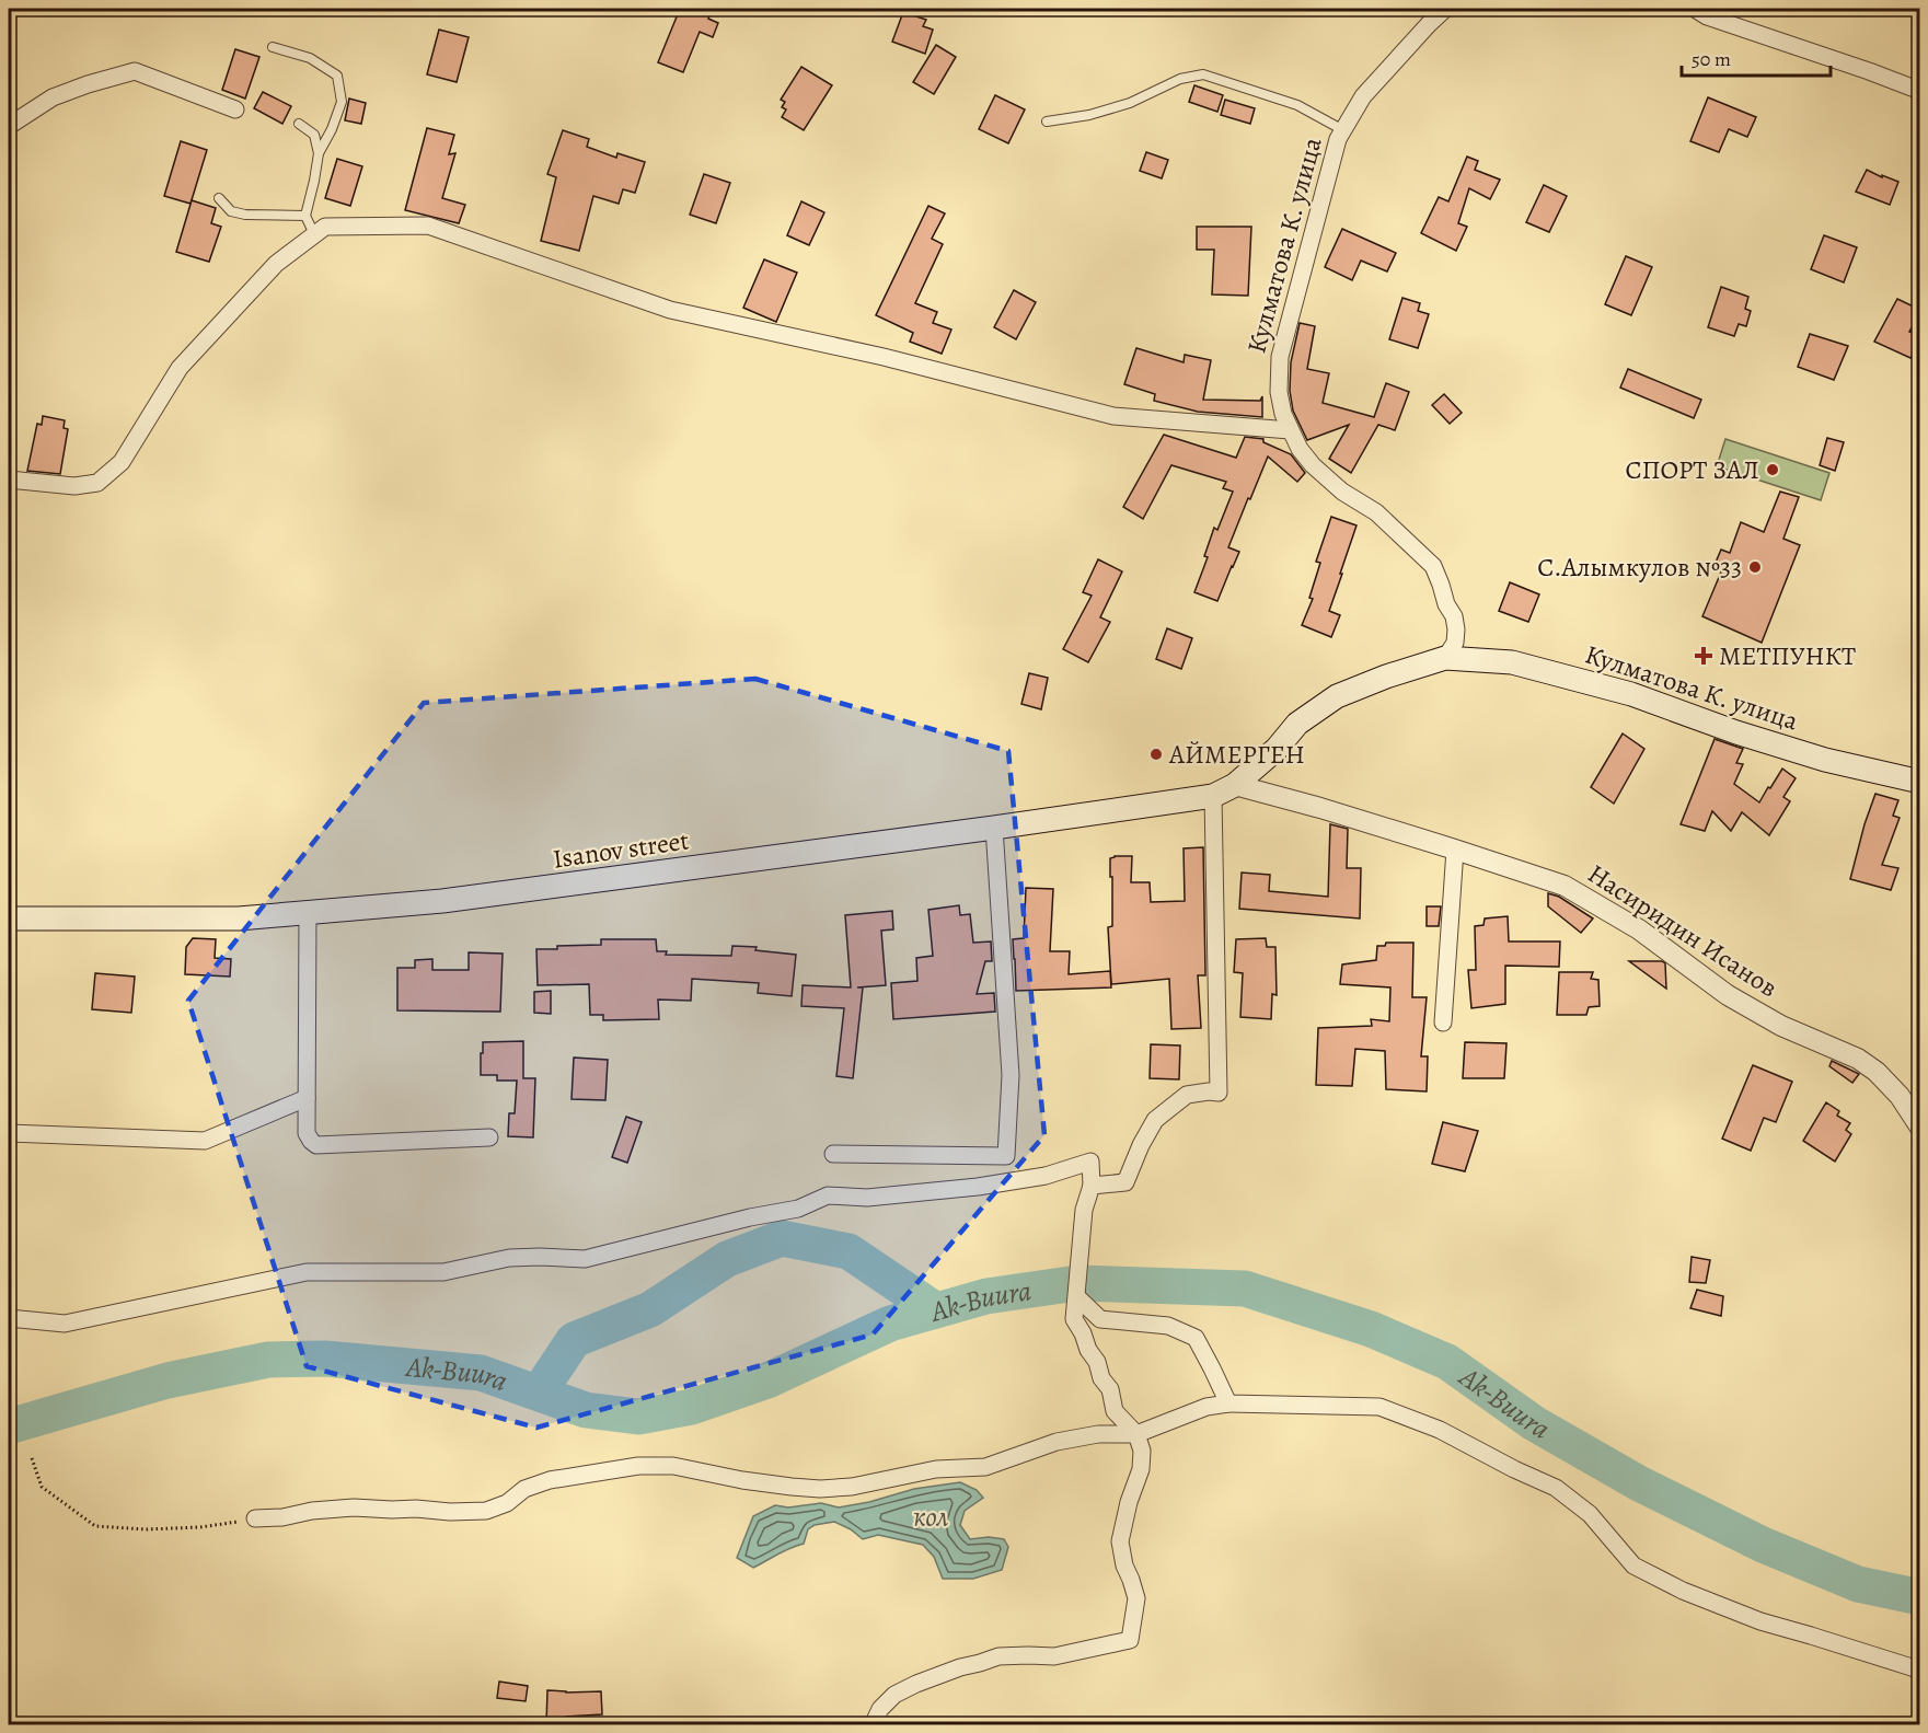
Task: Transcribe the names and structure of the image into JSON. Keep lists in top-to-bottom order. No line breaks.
{"streets":{"main road":["Кулматова К. улица","Isanov street"],"street":["Насиридин Исанов"]},"crossings":[["Кулматова К. улица","Isanov street"],["Isanov street","Насиридин Исанов"]],"water":["Ak-Buura","кол"],"places":{"other":["СПОРТ ЗАЛ","С.Алымкулов №33","АЙМЕРГЕН"],"health":["МЕТПУНКТ"]},"scale_bar":"50 m"}
